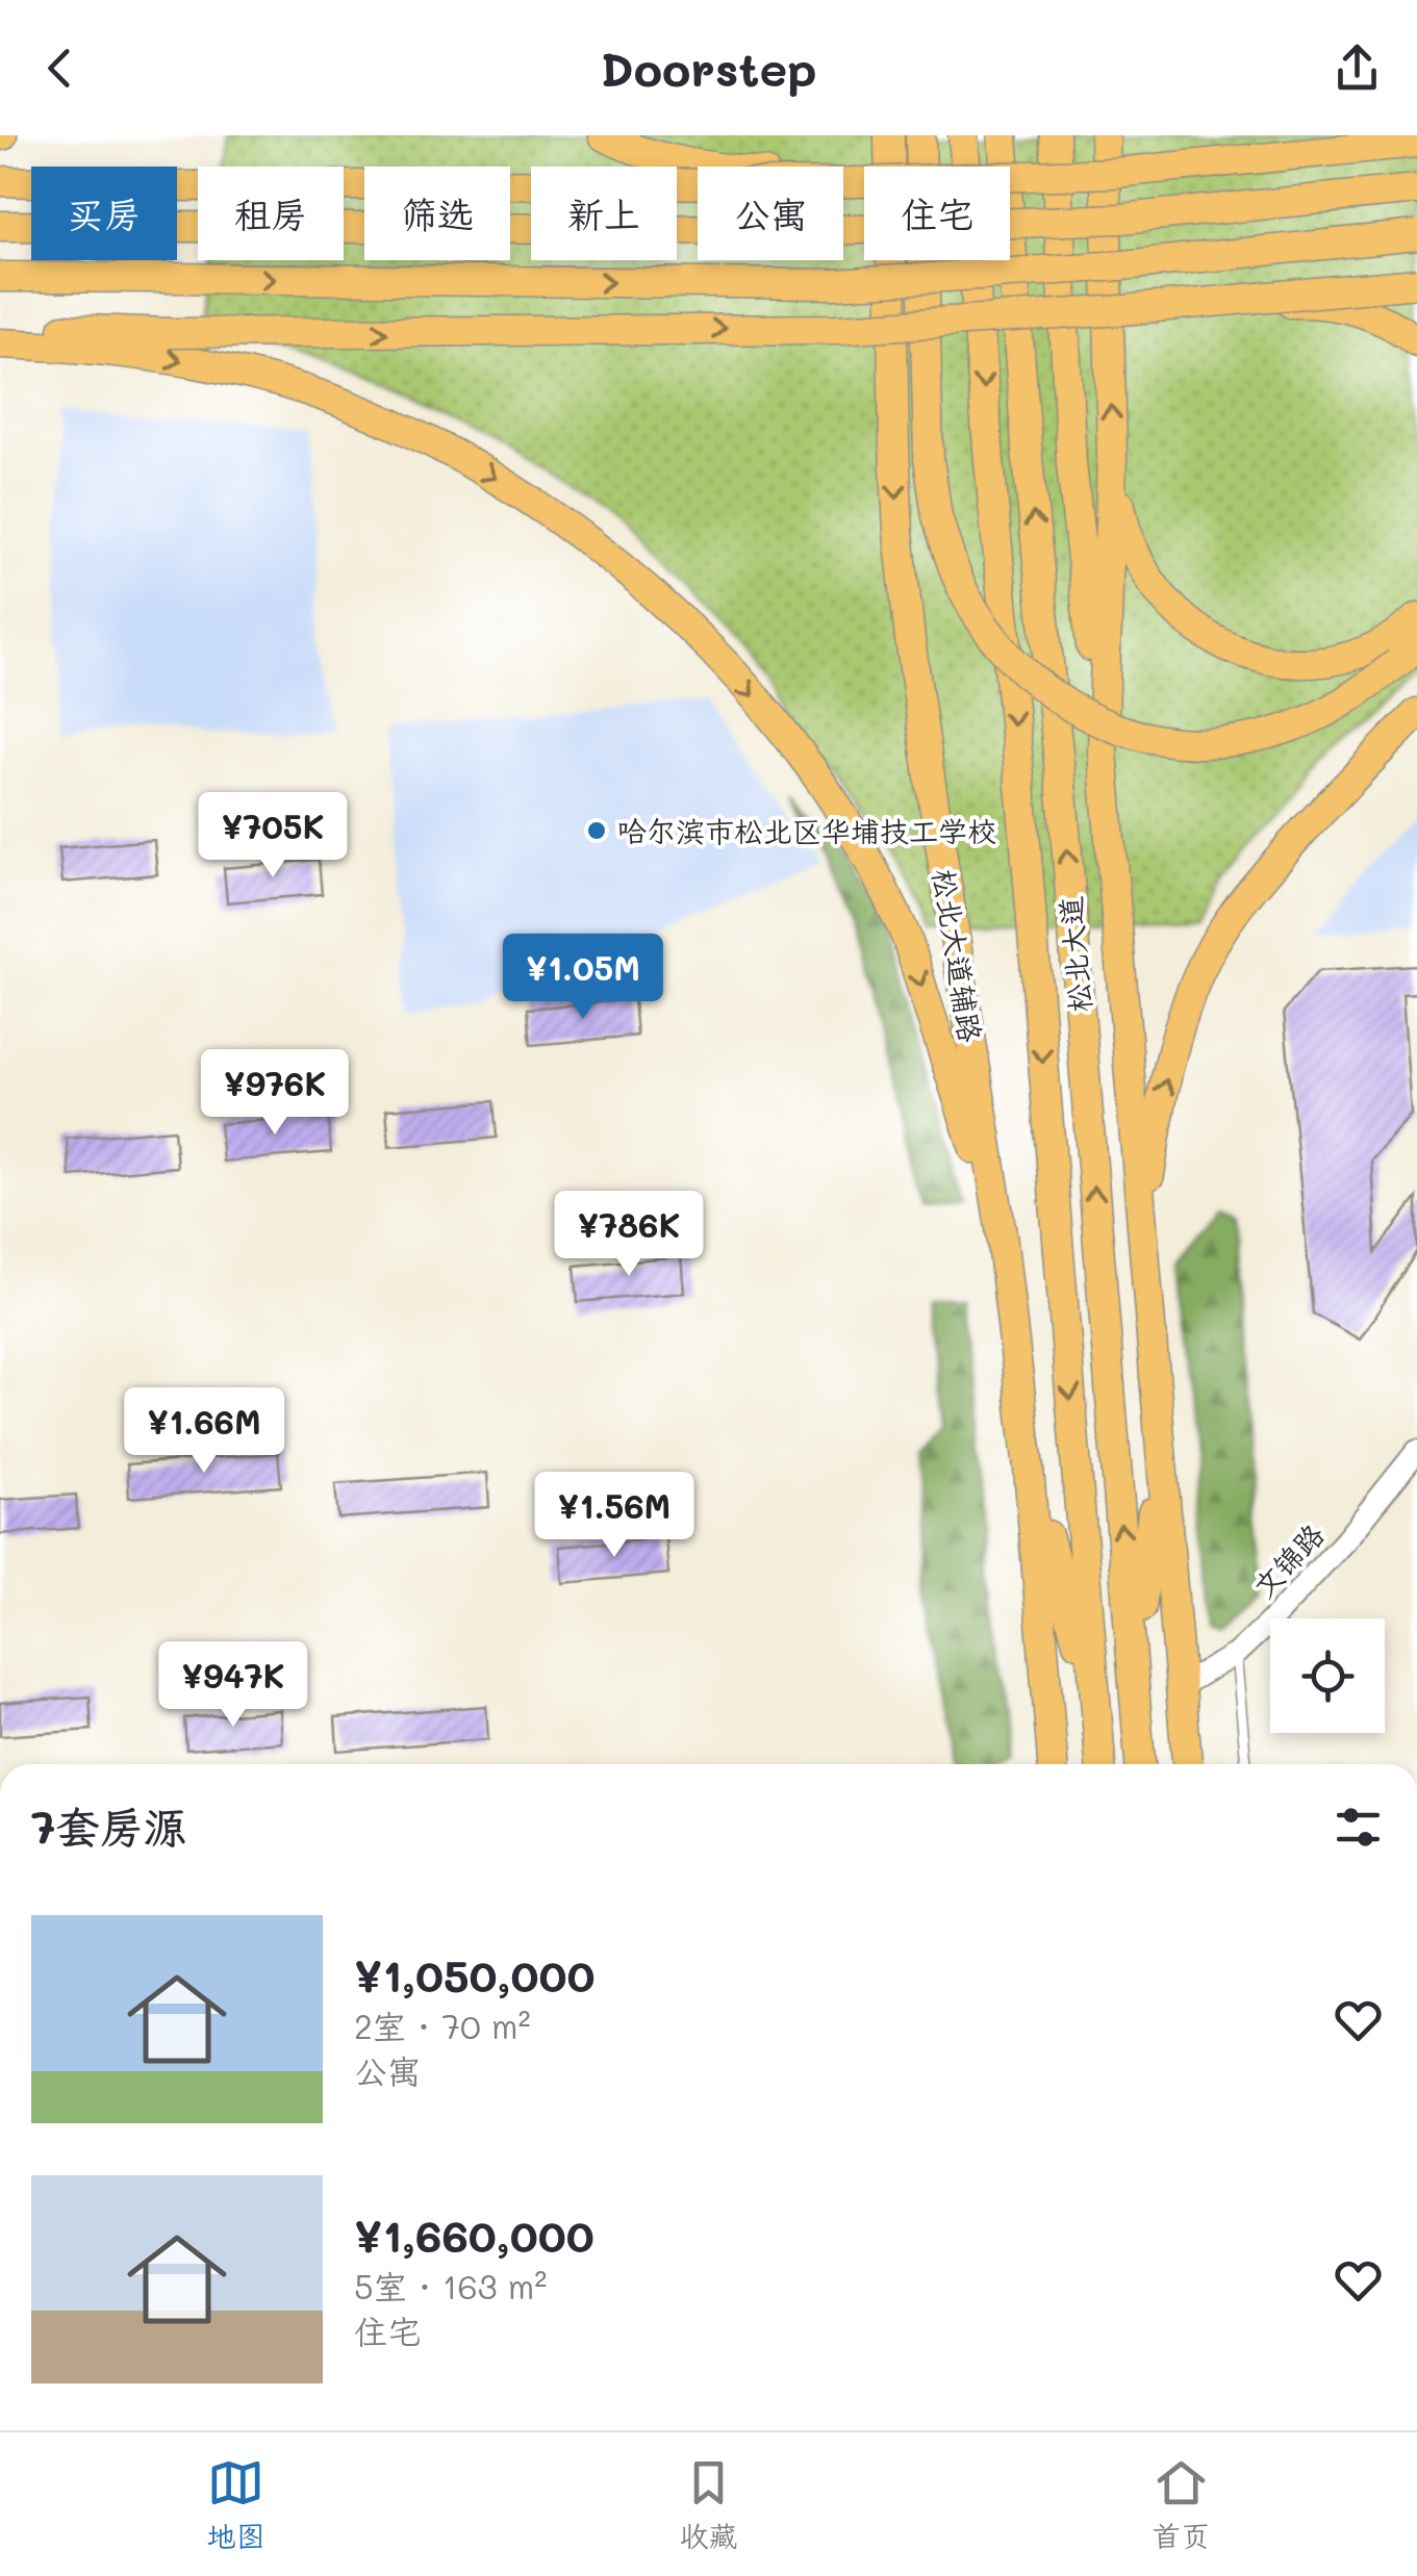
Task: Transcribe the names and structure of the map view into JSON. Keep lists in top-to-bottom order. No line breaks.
{"streets":{"highway":["松北大道","松北大道辅路"],"street":["文锦路"]},"places":["哈尔滨市松北区华埔技工学校"],"page":{"header":"Doorstep","chip":["买房","租房","筛选","新上","公寓","住宅"],"price":["¥705K","¥1.05M","¥976K","¥786K","¥1.66M","¥1.56M","¥947K"],"heading":"7套房源","list":[{"name":"¥1,050,000","note":"2室 · 70 m² · 公寓"},{"name":"¥1,660,000","note":"5室 · 163 m² · 住宅"}],"tabs":["地图","收藏","首页"]}}
